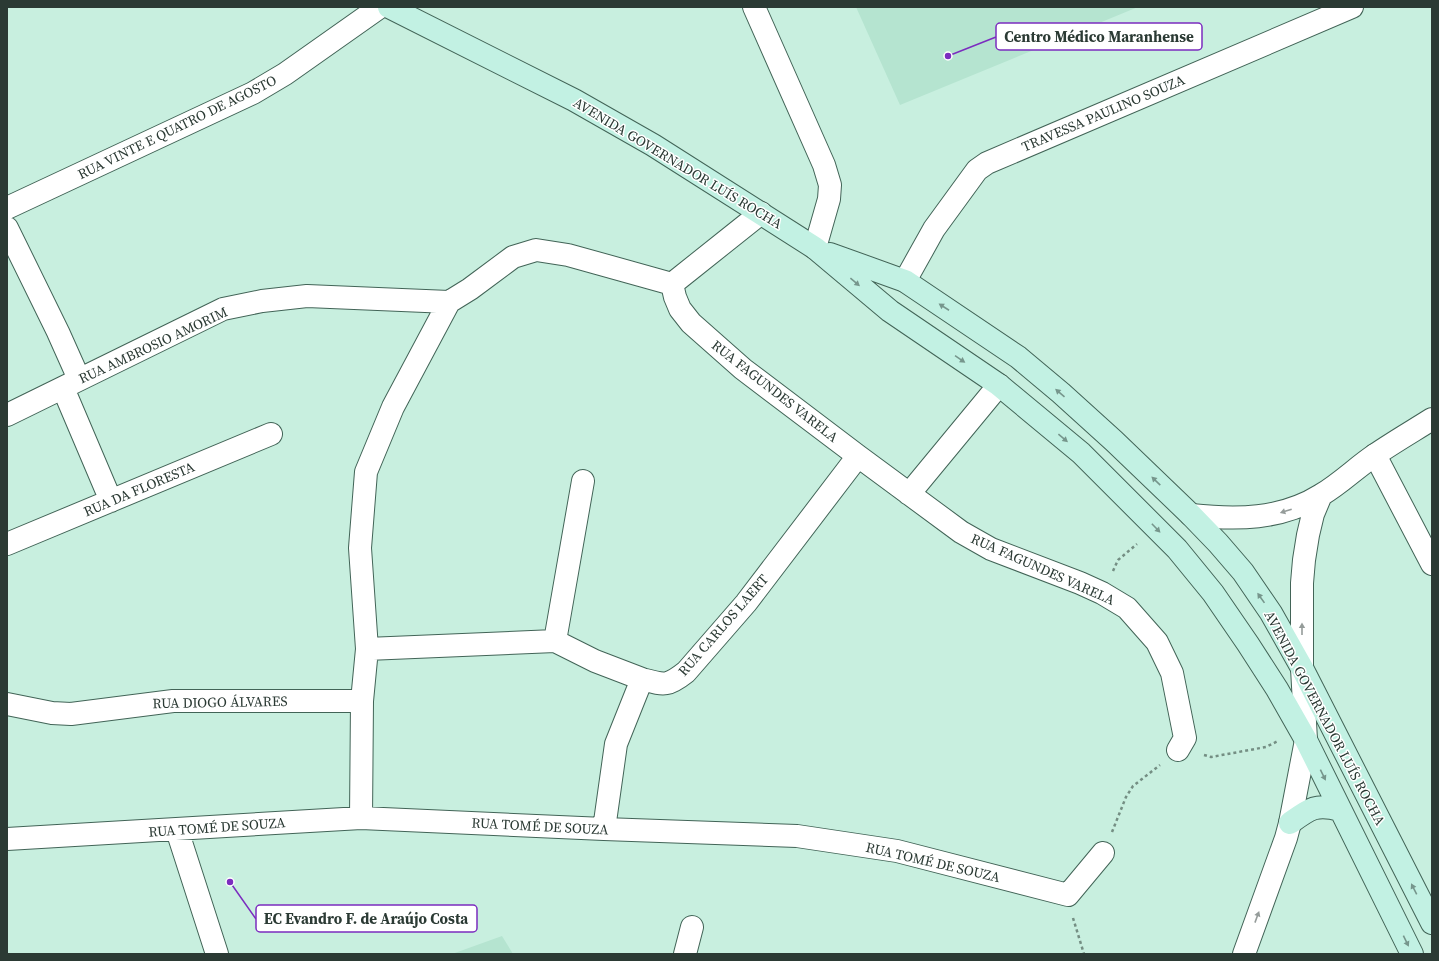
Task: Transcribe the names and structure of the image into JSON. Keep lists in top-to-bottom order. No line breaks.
{"streets":{"main road":["AVENIDA GOVERNADOR LUÍS ROCHA"],"street":["TRAVESSA PAULINO SOUZA","RUA VINTE E QUATRO DE AGOSTO","RUA AMBROSIO AMORIM","RUA FAGUNDES VARELA","RUA DA FLORESTA","RUA CARLOS LAERT","RUA DIOGO ÁLVARES","RUA TOMÉ DE SOUZA"]},"crossings":[["TRAVESSA PAULINO SOUZA","AVENIDA GOVERNADOR LUÍS ROCHA"],["RUA FAGUNDES VARELA","RUA CARLOS LAERT"]],"places":["Centro Médico Maranhense","EC Evandro F. de Araújo Costa"]}
